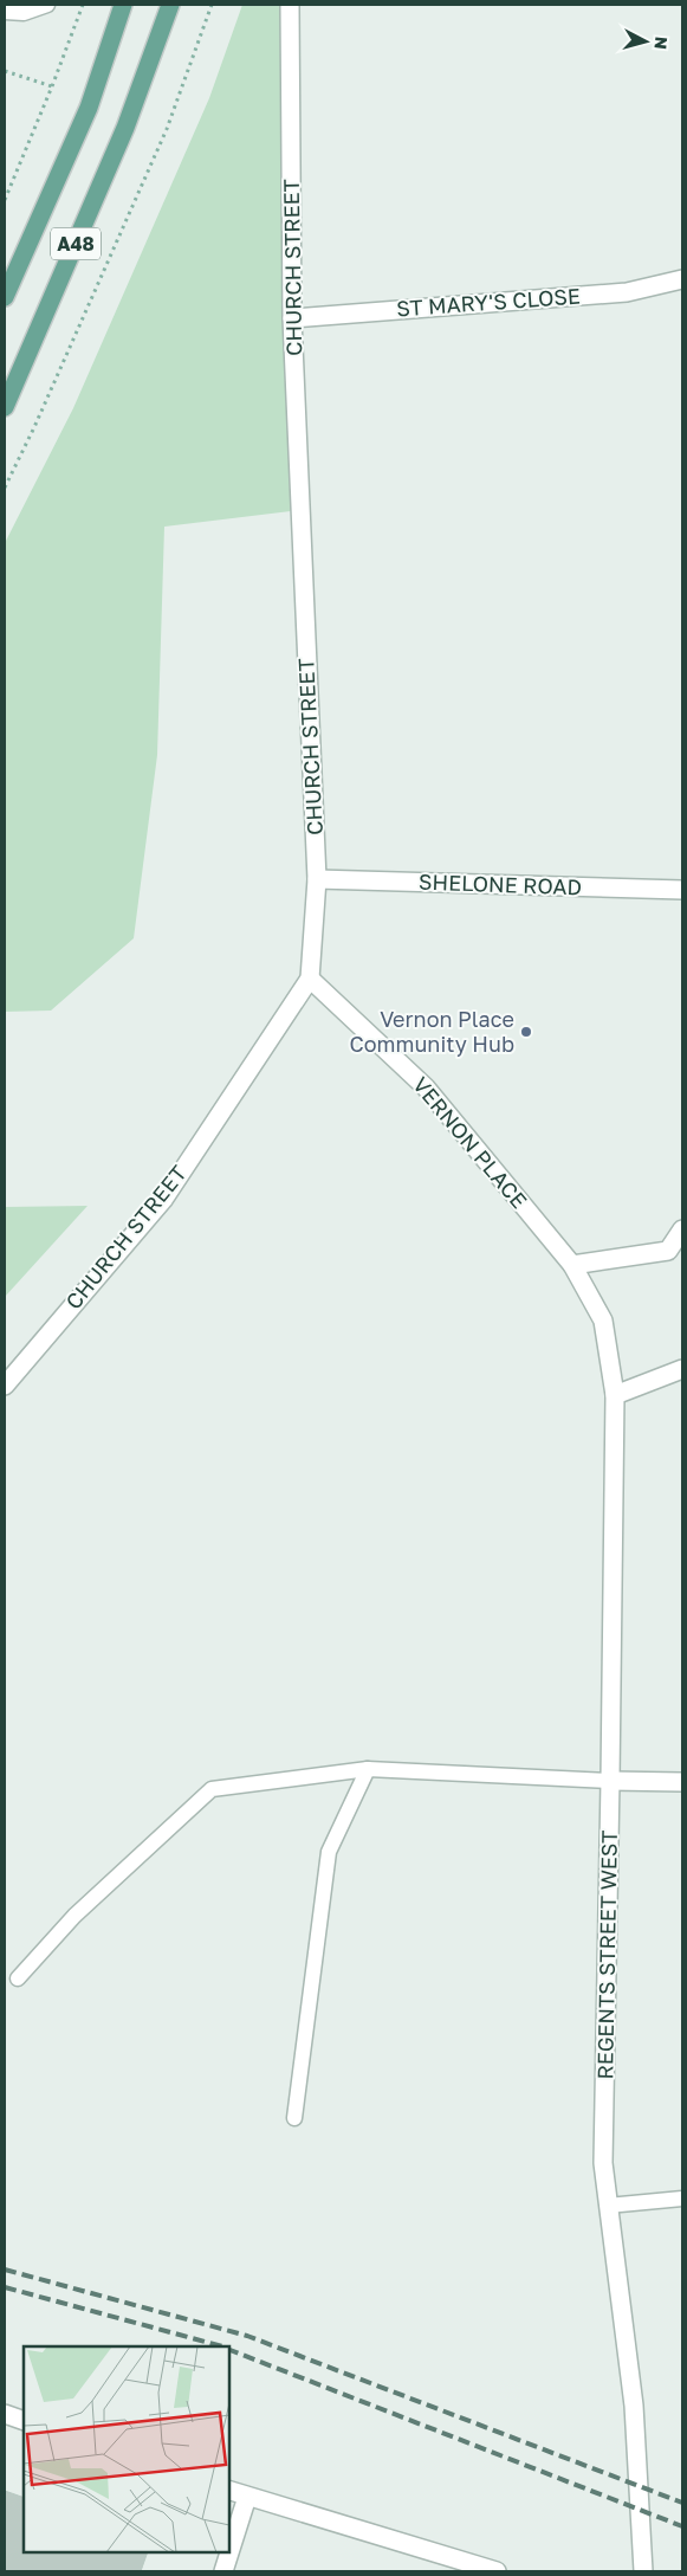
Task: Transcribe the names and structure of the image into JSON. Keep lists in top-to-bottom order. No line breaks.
{"streets":{"main road":["A48"],"street":["CHURCH STREET","ST MARY'S CLOSE","SHELONE ROAD","VERNON PLACE","REGENTS STREET WEST"]},"crossings":[["CHURCH STREET","ST MARY'S CLOSE"],["CHURCH STREET","SHELONE ROAD"],["CHURCH STREET","VERNON PLACE"],["VERNON PLACE","REGENTS STREET WEST"]],"places":["Vernon Place Community Hub"],"north":"right"}
